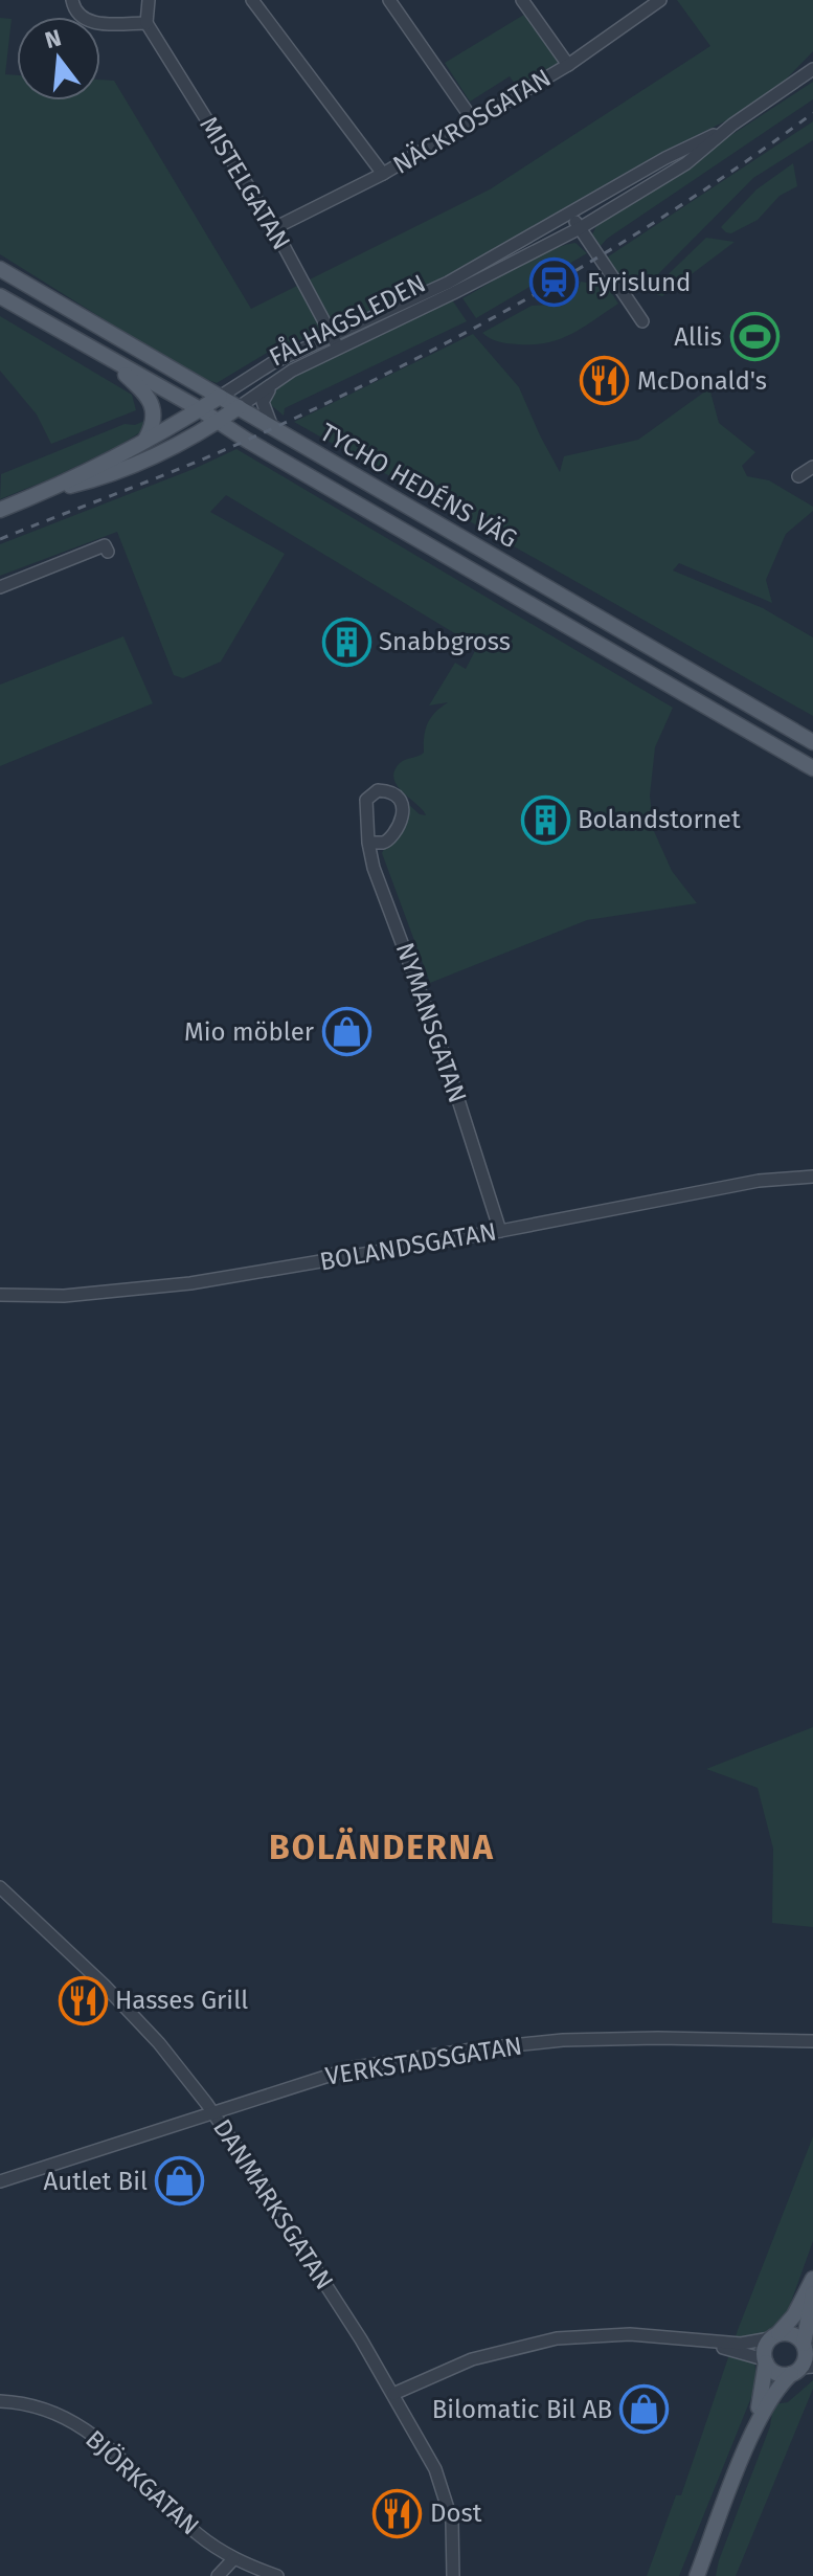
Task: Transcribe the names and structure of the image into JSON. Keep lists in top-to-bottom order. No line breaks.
{"streets":{"main road":["FÅLHAGSLEDEN","TYCHO HEDÉNS VÄG"],"street":["NÄCKROSGATAN","MISTELGATAN","NYMANSGATAN","BOLANDSGATAN","VERKSTADSGATAN","DANMARKSGATAN","BJÖRKGATAN"]},"crossings":[["NÄCKROSGATAN","MISTELGATAN"],["MISTELGATAN","FÅLHAGSLEDEN"],["FÅLHAGSLEDEN","TYCHO HEDÉNS VÄG"],["NYMANSGATAN","BOLANDSGATAN"],["VERKSTADSGATAN","DANMARKSGATAN"]],"districts":["BOLÄNDERNA"],"places":{"station":["Fyrislund"],"sports":["Allis"],"restaurant":["McDonald's","Hasses Grill","Dost"],"building":["Snabbgross","Bolandstornet"],"shop":["Mio möbler","Autlet Bil","Bilomatic Bil AB"]},"north":"top"}
